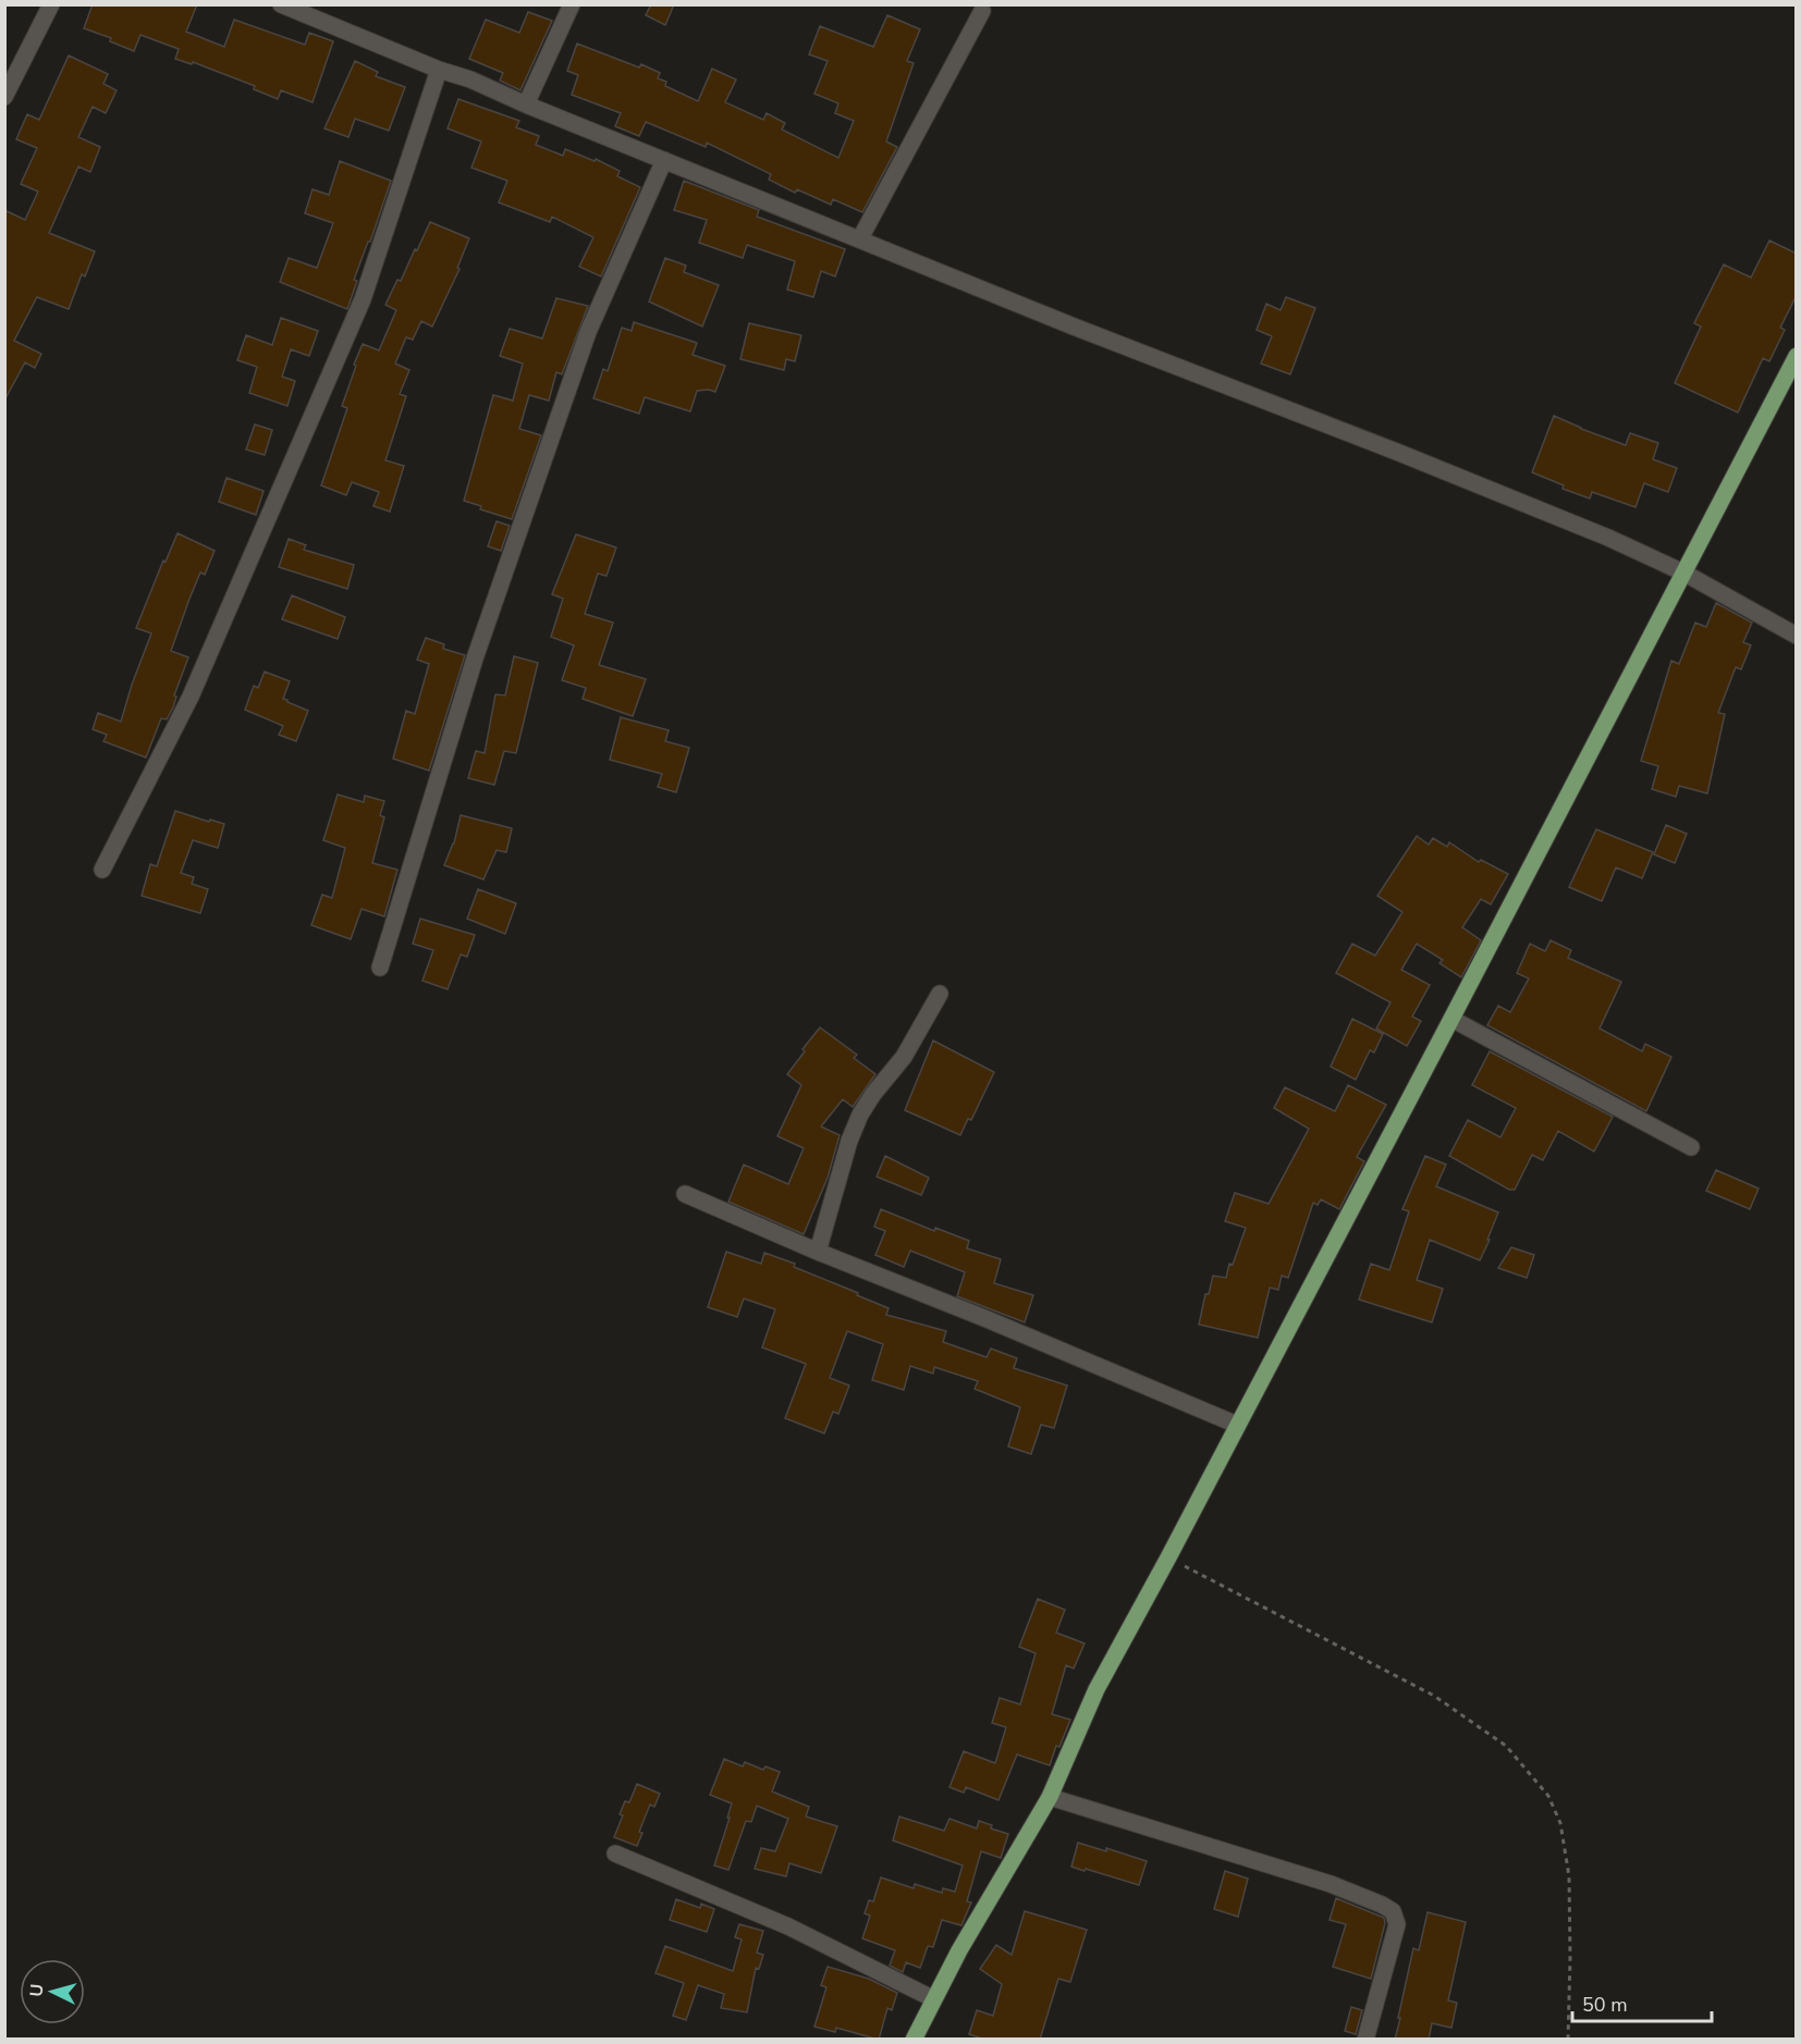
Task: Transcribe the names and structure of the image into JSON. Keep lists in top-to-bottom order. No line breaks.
{"scale_bar":"50 m","north":"left"}
